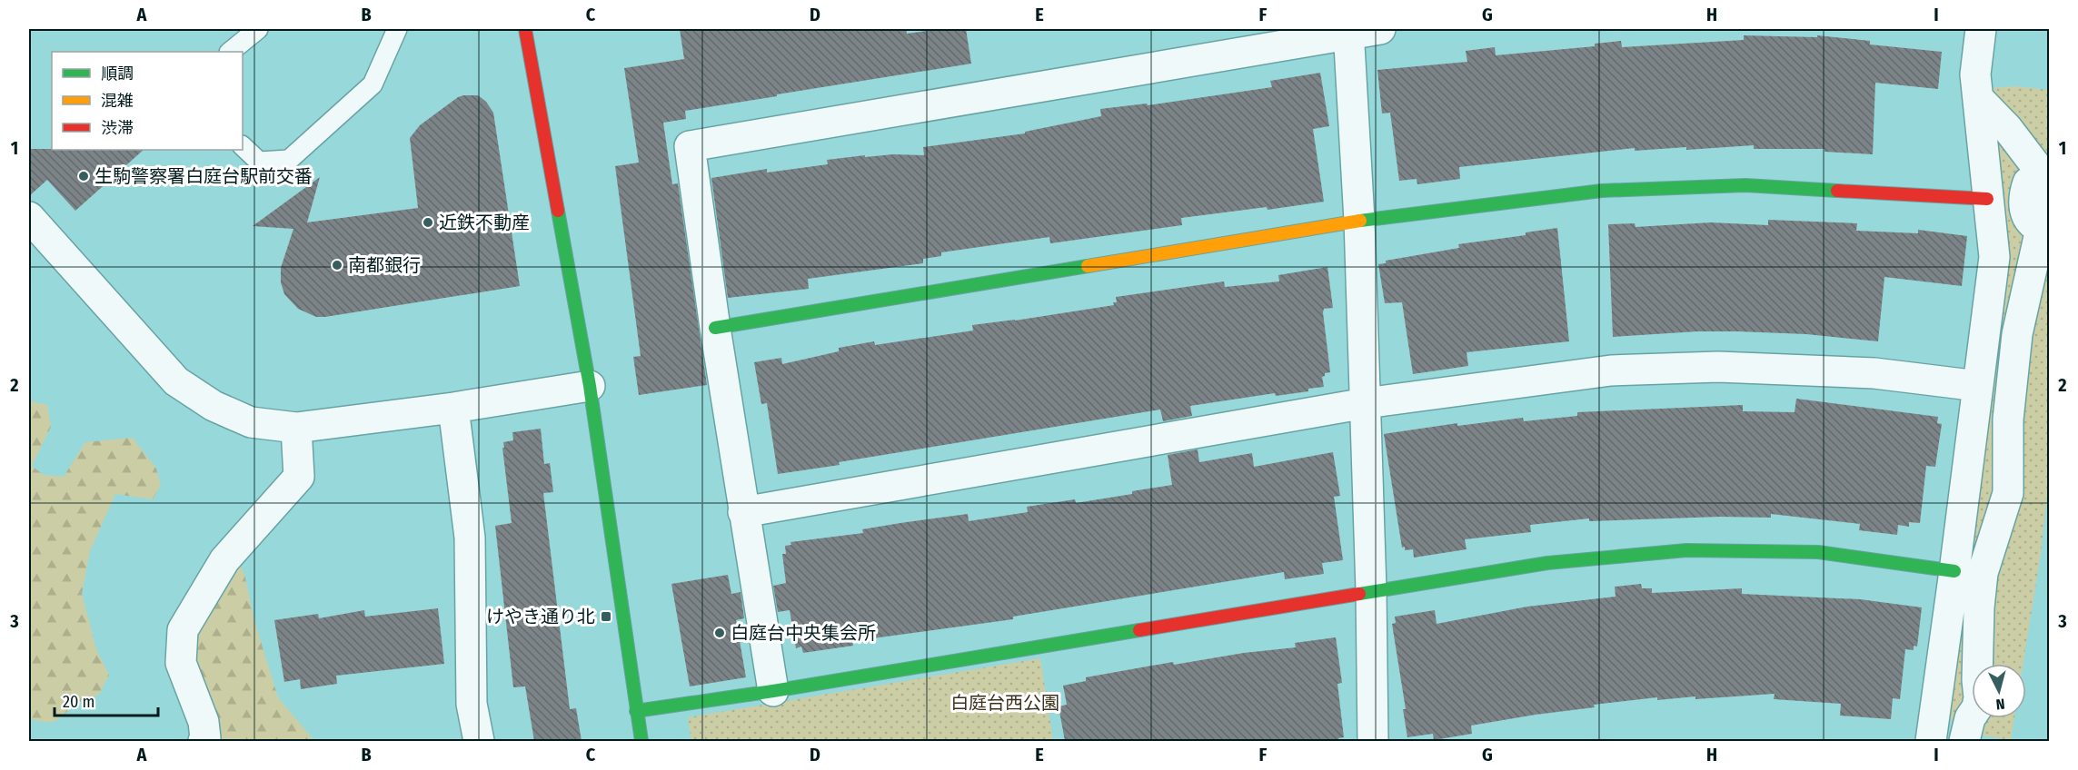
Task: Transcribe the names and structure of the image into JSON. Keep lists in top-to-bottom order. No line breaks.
{"parks":["白庭台西公園"],"places":{"other":["生駒警察署白庭台駅前交番","近鉄不動産","南都銀行","白庭台中央集会所"],"transit":["けやき通り北"]},"legend":["順調","混雑","渋滞"],"scale_bar":"20 m","north":"bottom","grid":{"columns":["A","B","C","D","E","F","G","H","I"],"rows":["1","2","3"]}}
